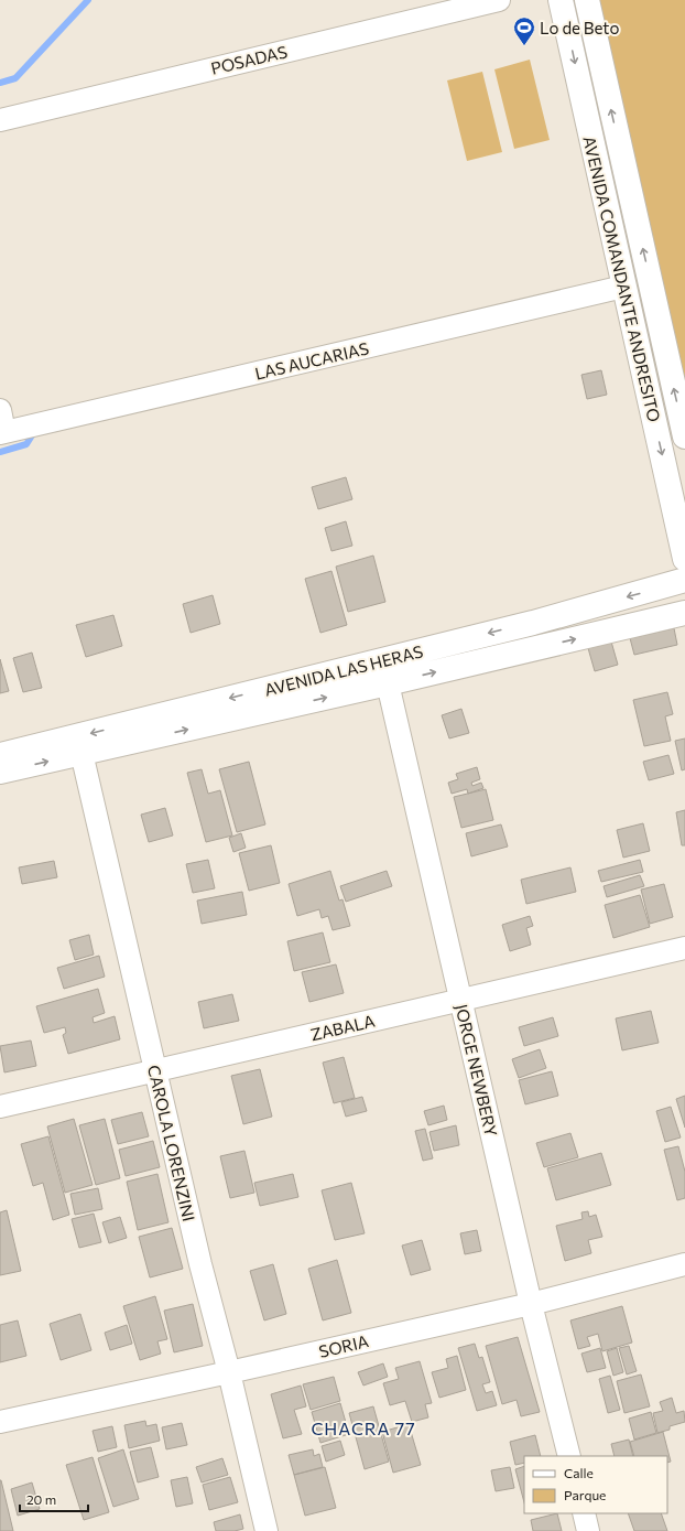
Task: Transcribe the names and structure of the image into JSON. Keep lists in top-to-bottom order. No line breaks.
{"streets":{"main road":["AVENIDA COMANDANTE ANDRESITO","AVENIDA LAS HERAS"],"street":["POSADAS","LAS AUCARIAS","ZABALA","JORGE NEWBERY","CAROLA LORENZINI","SORIA"]},"crossings":[["AVENIDA COMANDANTE ANDRESITO","LAS AUCARIAS"],["AVENIDA LAS HERAS","JORGE NEWBERY"],["AVENIDA LAS HERAS","CAROLA LORENZINI"],["ZABALA","JORGE NEWBERY"],["ZABALA","CAROLA LORENZINI"],["JORGE NEWBERY","SORIA"],["CAROLA LORENZINI","SORIA"]],"districts":["CHACRA 77"],"places":{"sports":["Lo de Beto"]},"legend":["Calle","Parque"],"scale_bar":"20 m"}
